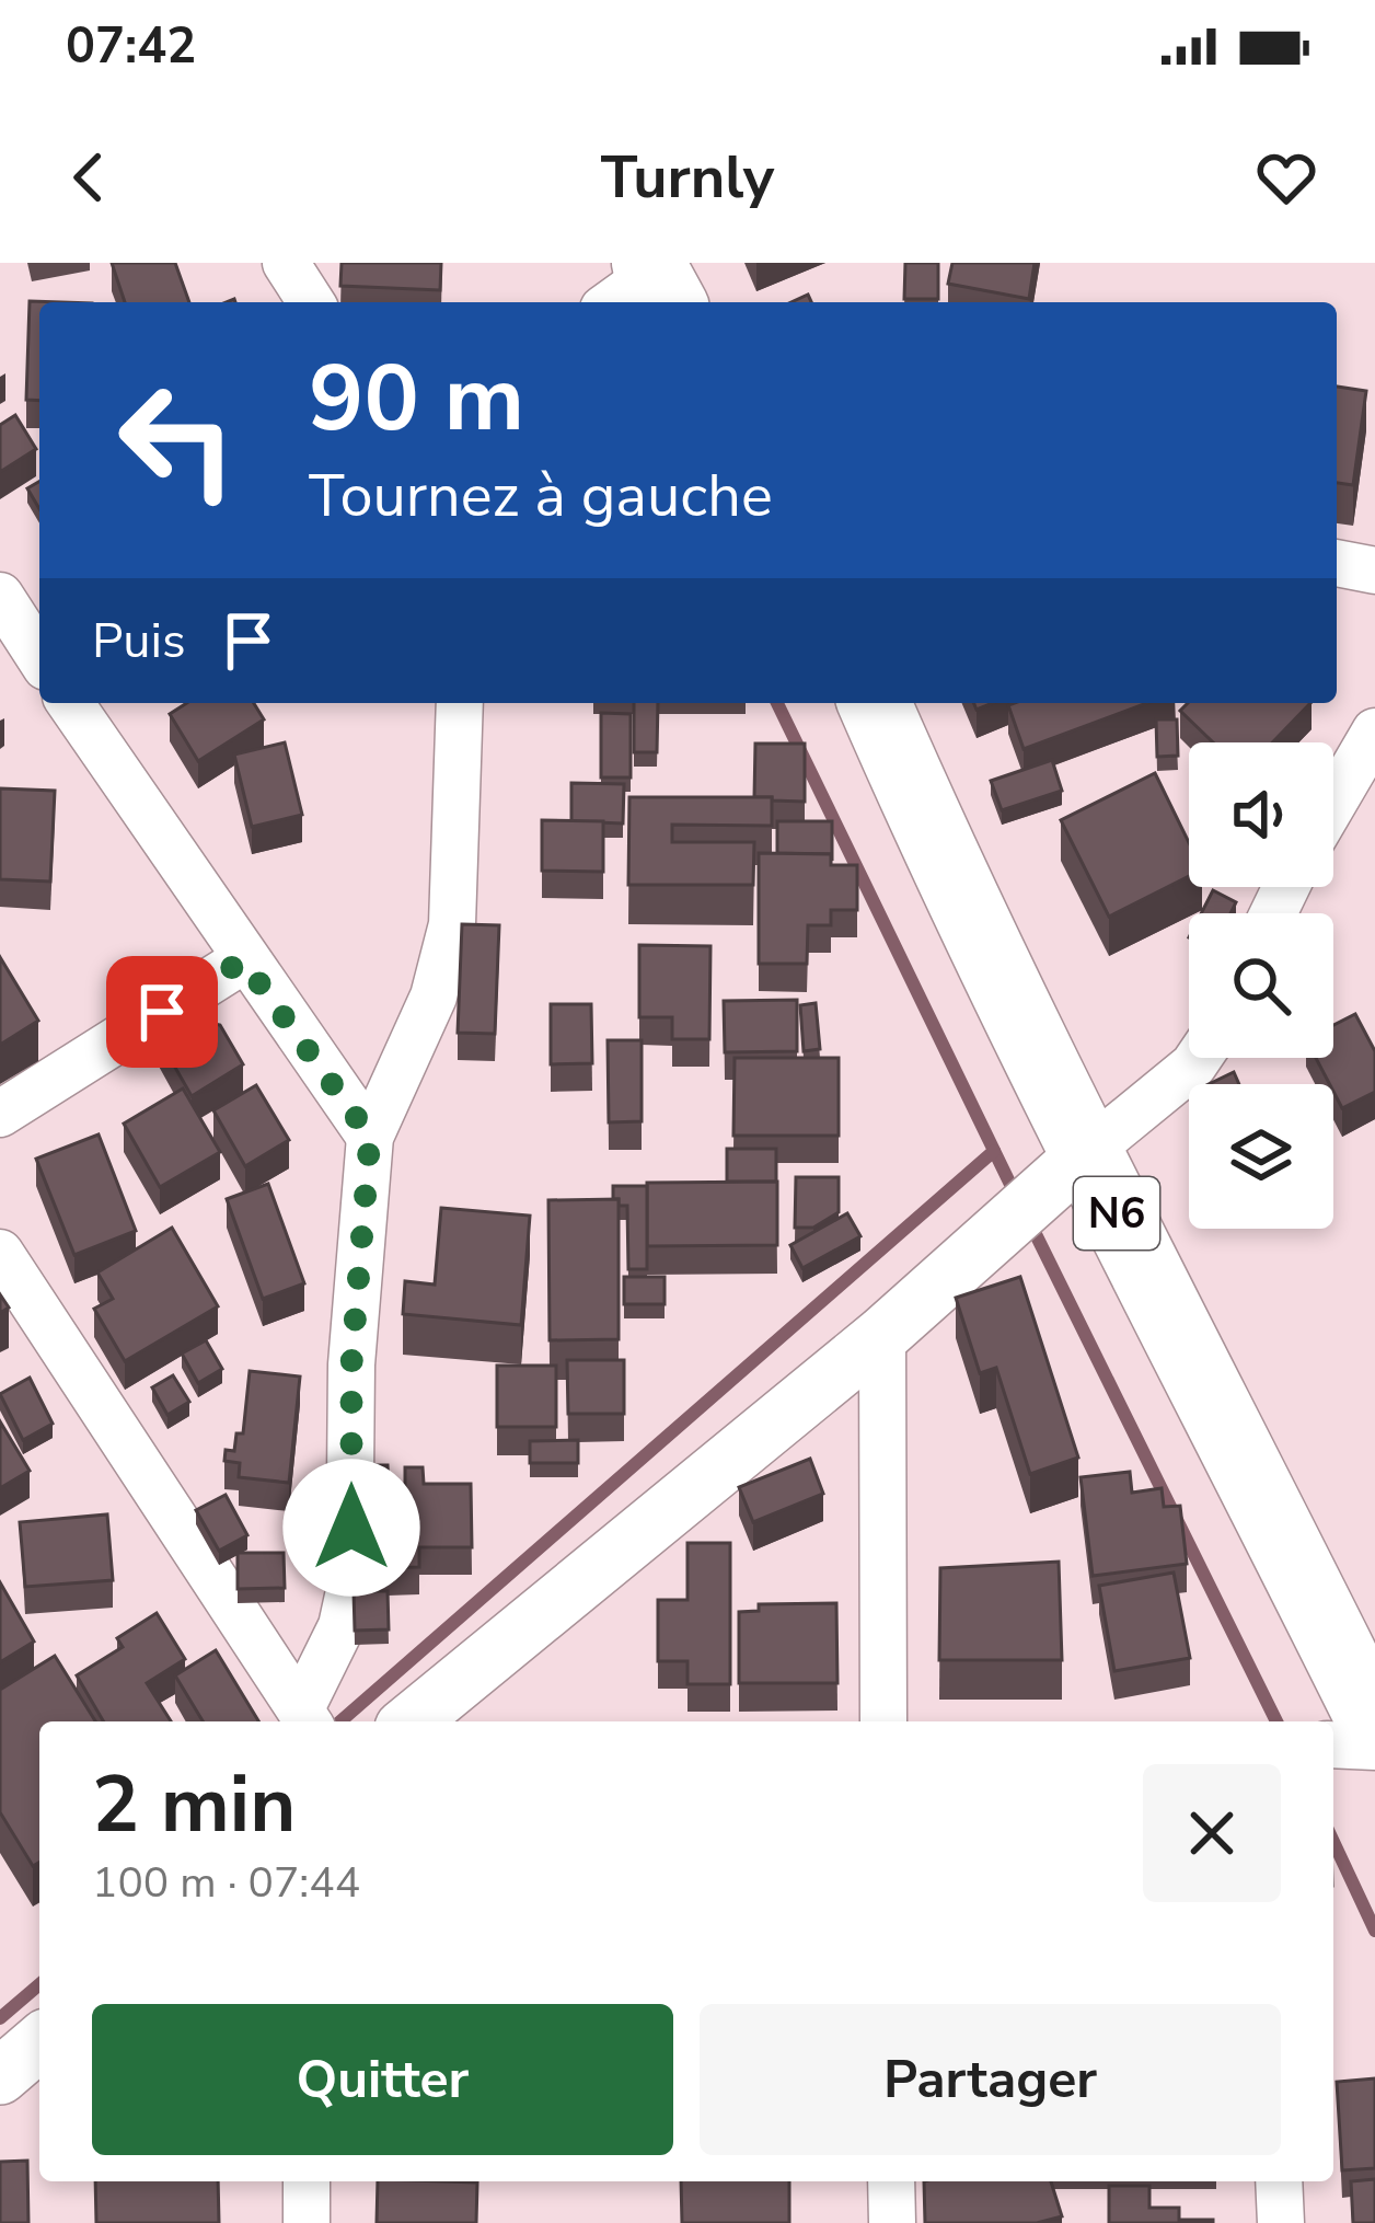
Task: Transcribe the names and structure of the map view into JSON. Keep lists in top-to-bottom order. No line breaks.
{"streets":{"main road":["N6"]},"page":{"status":"07:42","header":"Turnly","turn":["90 m","Tournez à gauche"],"then":"Puis","heading":["2 min","100 m · 07:44"],"buttons":["Quitter","Partager"]}}
